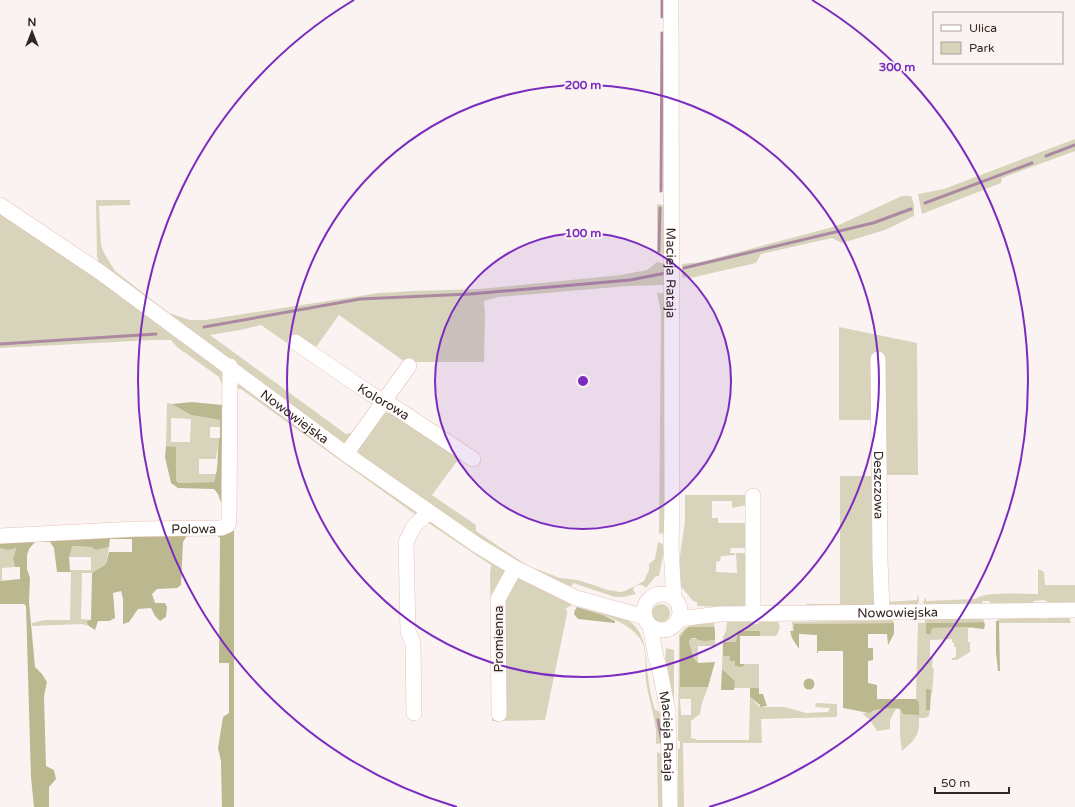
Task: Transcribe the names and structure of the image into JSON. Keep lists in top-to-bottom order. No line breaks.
{"streets":{"street":["Macieja Rataja","Kolorowa","Nowowiejska","Deszczowa","Polowa","Promienna"]},"crossings":[["Macieja Rataja","Nowowiejska"],["Nowowiejska","Deszczowa"],["Nowowiejska","Polowa"],["Nowowiejska","Promienna"]],"legend":["Ulica","Park"],"scale_bar":"50 m","north":"top","rings":["300 m","200 m","100 m"]}
